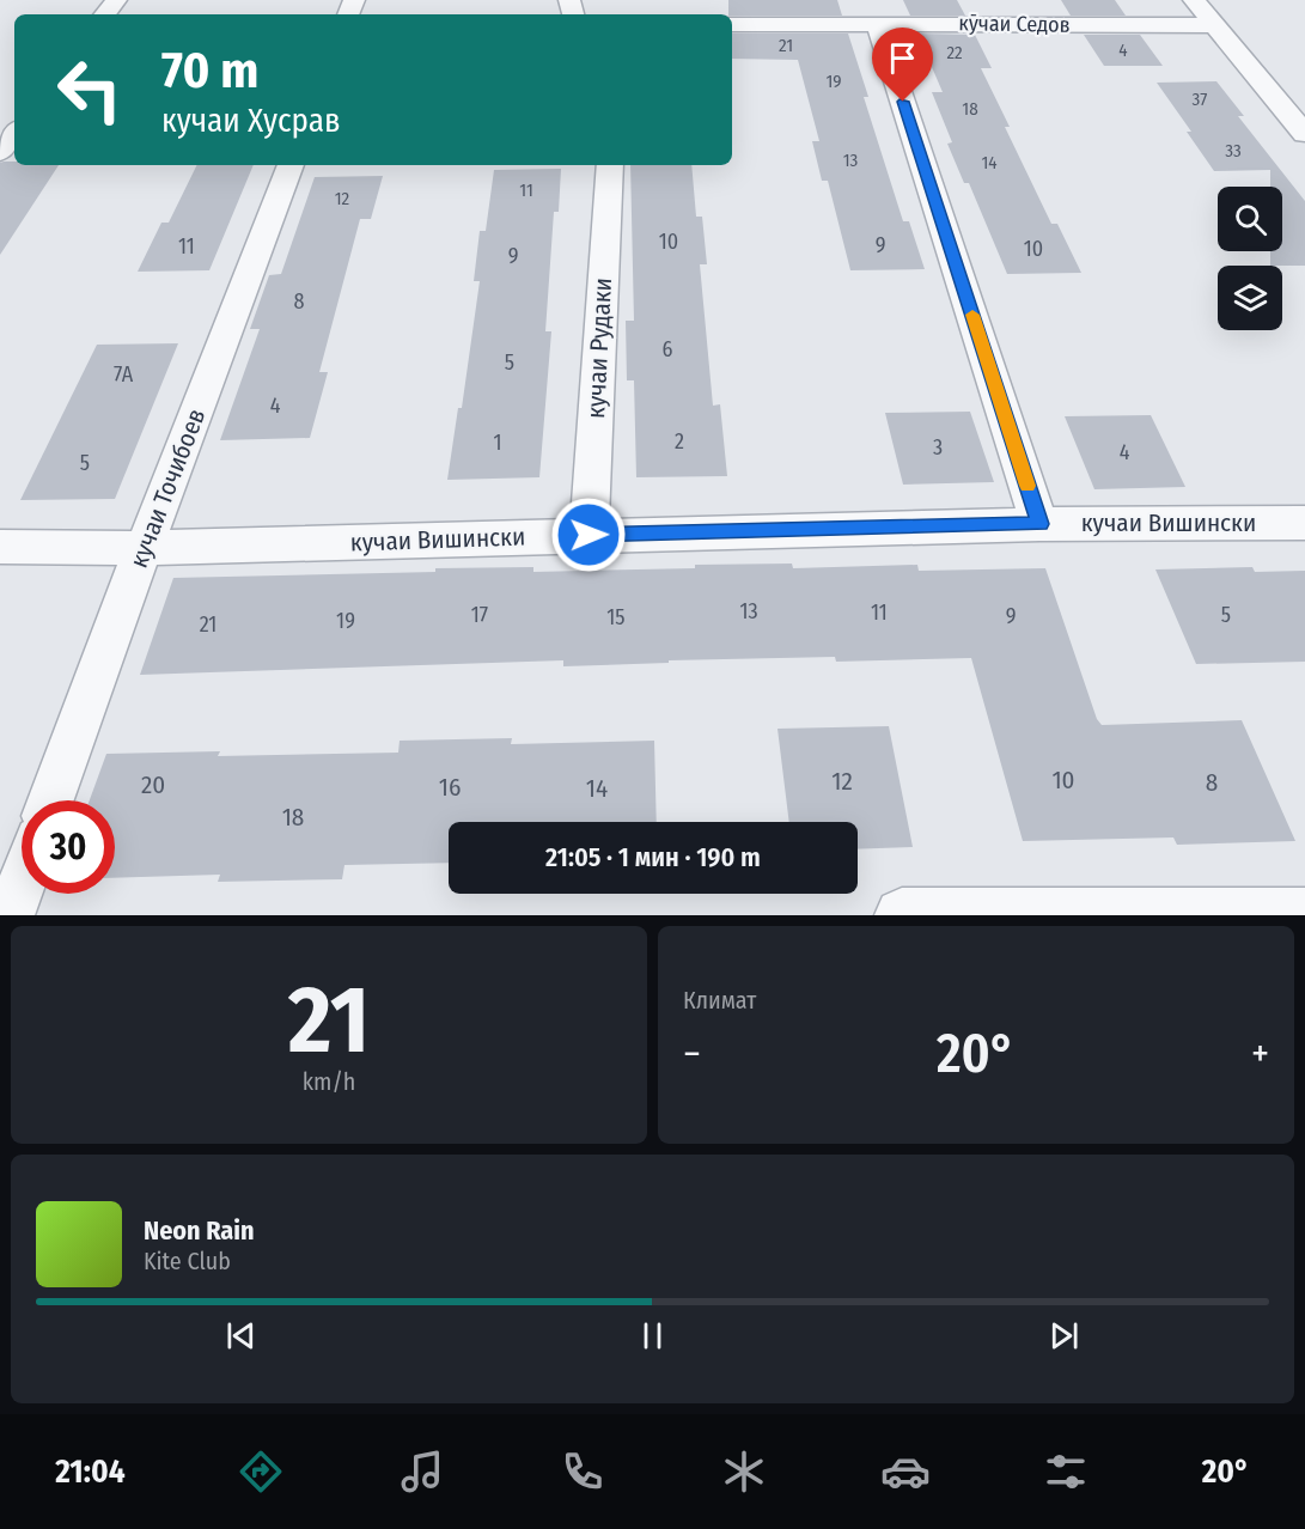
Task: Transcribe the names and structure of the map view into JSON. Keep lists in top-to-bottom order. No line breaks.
{"streets":{"street":["кӯчаи Седов","кучаи Рудаки","кучаи Точибоев","кучаи Вишински"]},"crossings":[["кучаи Рудаки","кучаи Вишински"],["кучаи Точибоев","кучаи Вишински"]],"house_numbers":["21","4","22","19","37","18","33","13","14","11","12","10","9","11","10","9","8","6","5","7А","4","2","1","3","4","5","13","11","17","5","9","15","19","21","10","12","8","20","16","14","18"],"page":{"turn":["70 m","кучаи Хусрав"],"limit":"30","trip":"21:05 · 1 мин · 190 m","tile":[["21","km/h"],"Климат"],"heat":["−","20°","+"],"song":["Neon Rain","Kite Club"],"tabs":["21:04","20°"]}}
